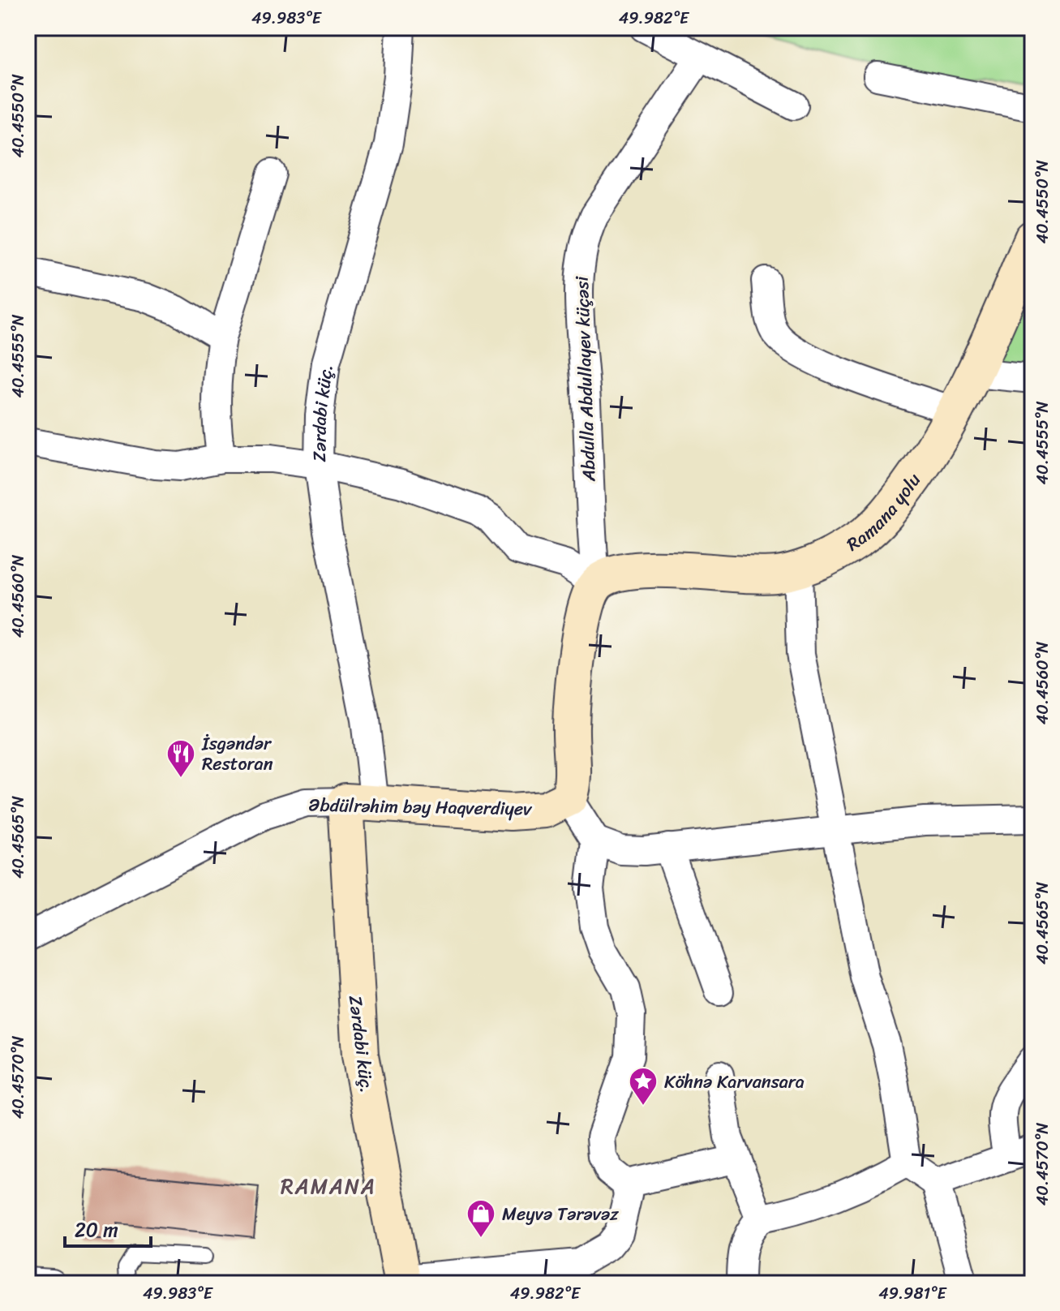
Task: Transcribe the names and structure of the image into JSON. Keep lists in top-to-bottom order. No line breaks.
{"streets":{"street":["Abdulla Abdullayev küçəsi","Zərdabi küç.","Ramana yolu","Əbdülrəhim bəy Haqverdiyev"]},"crossings":[["Abdulla Abdullayev küçəsi","Ramana yolu"],["Abdulla Abdullayev küçəsi","Əbdülrəhim bəy Haqverdiyev"],["Zərdabi küç.","Əbdülrəhim bəy Haqverdiyev"]],"districts":["RAMANA"],"places":{"restaurant":["İsgəndər Restoran"],"place":["Köhnə Karvansara"],"shop":["Meyvə Tərəvəz"]},"scale_bar":"20 m","coordinates":["49.983°E","49.982°E","40.4550°N","40.4555°N","40.4560°N","40.4565°N","40.4570°N","49.981°E"]}
